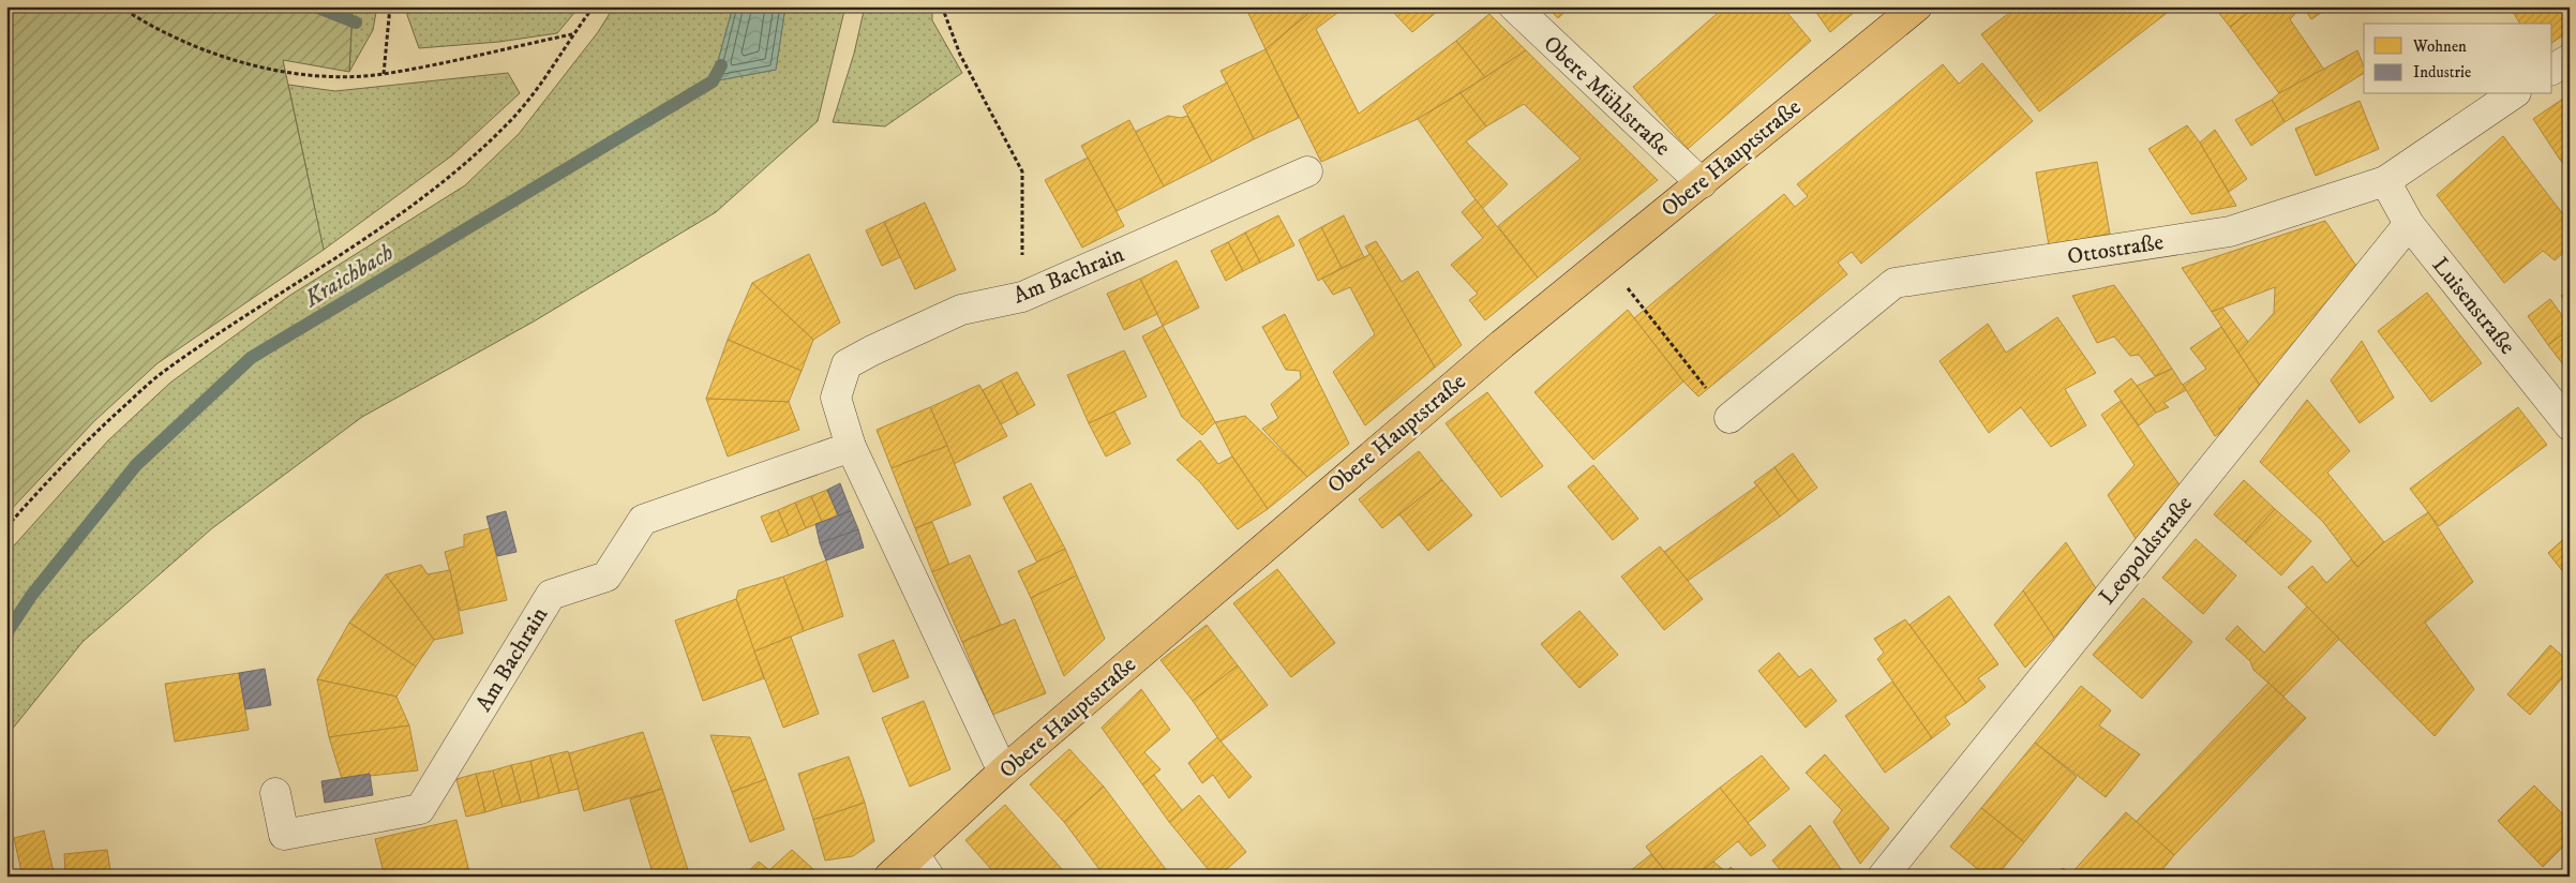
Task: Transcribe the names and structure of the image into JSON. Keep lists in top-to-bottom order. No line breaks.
{"streets":{"main road":["Obere Hauptstraße"],"street":["Obere Mühlstraße","Ottostraße","Am Bachrain","Luisenstraße","Leopoldstraße"]},"crossings":[["Obere Mühlstraße","Obere Hauptstraße"],["Obere Hauptstraße","Am Bachrain"],["Ottostraße","Luisenstraße"],["Luisenstraße","Leopoldstraße"]],"water":["Kraichbach"],"legend":["Wohnen","Industrie"]}
